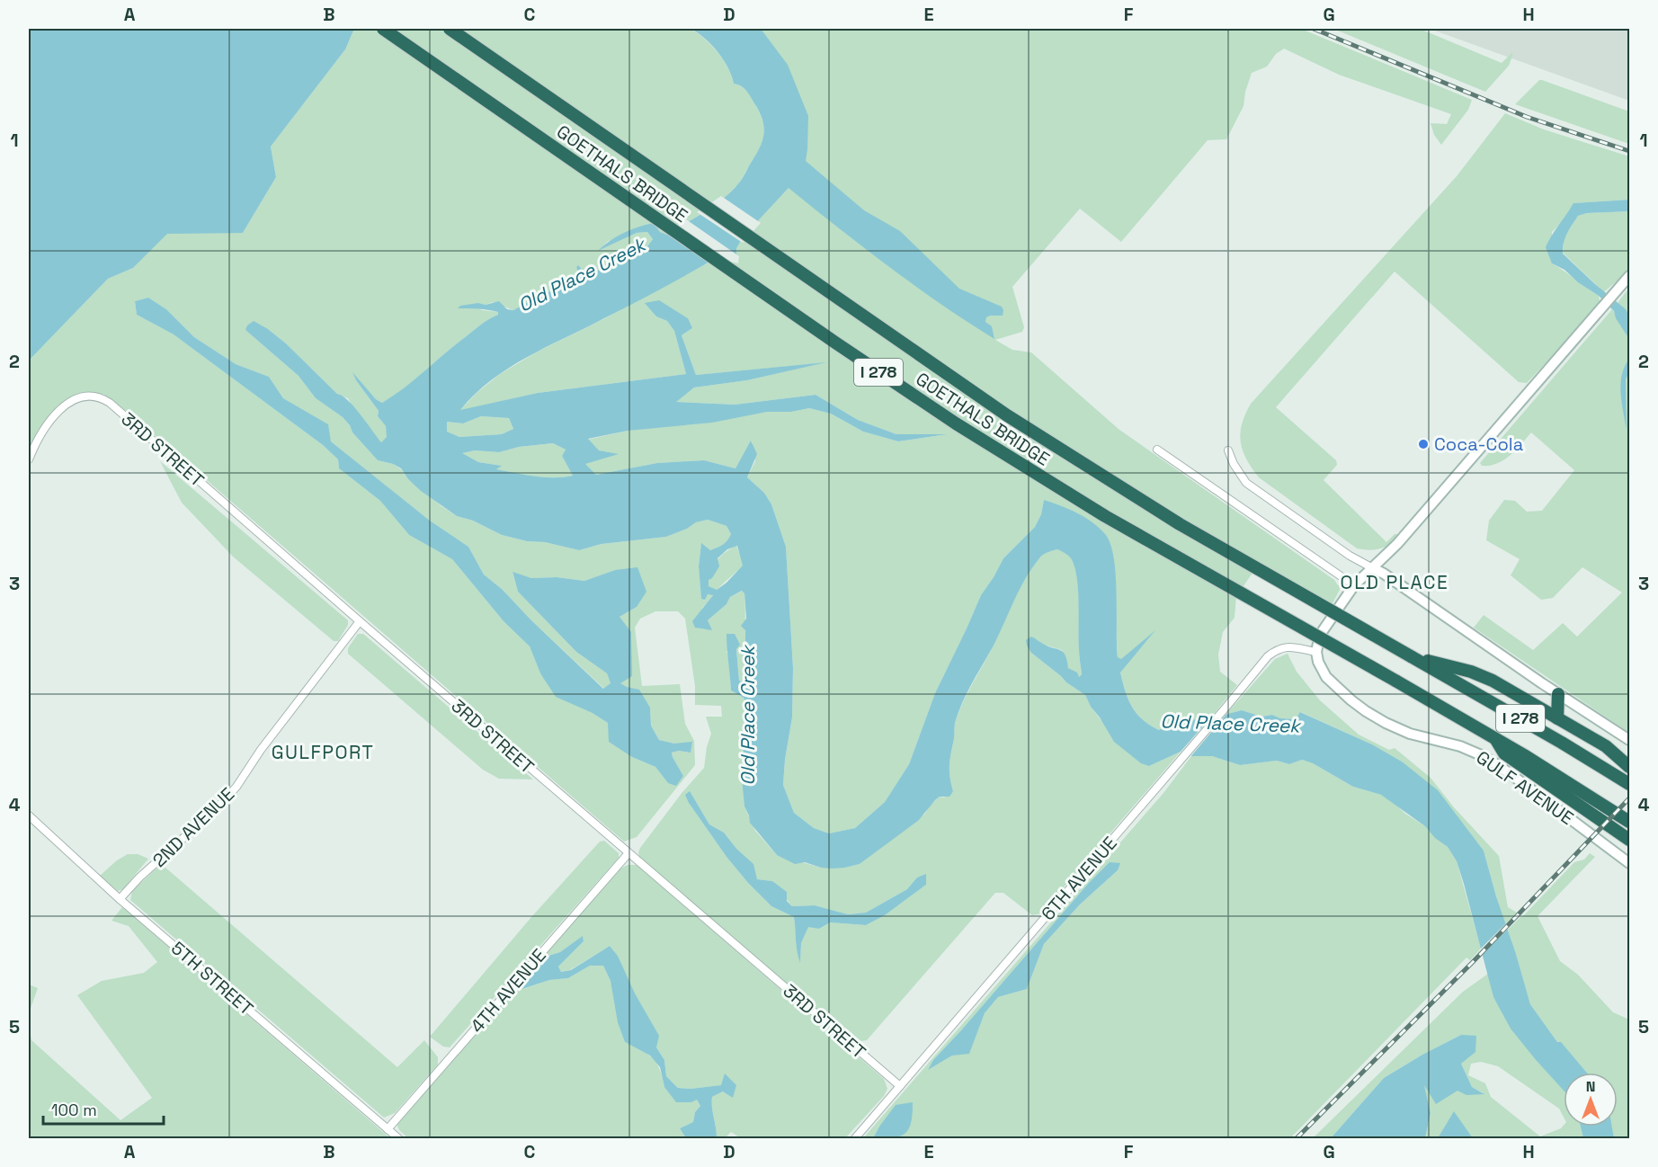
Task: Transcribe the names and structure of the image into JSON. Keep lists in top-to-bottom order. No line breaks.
{"streets":{"highway":["GOETHALS BRIDGE","I 278"],"street":["3RD STREET","GULF AVENUE","2ND AVENUE","6TH AVENUE","5TH STREET","4TH AVENUE"]},"crossings":[["GOETHALS BRIDGE","I 278"],["3RD STREET","2ND AVENUE"],["3RD STREET","6TH AVENUE"],["3RD STREET","4TH AVENUE"],["GULF AVENUE","6TH AVENUE"],["2ND AVENUE","5TH STREET"],["5TH STREET","4TH AVENUE"]],"districts":["OLD PLACE","GULFPORT"],"water":["Old Place Creek"],"places":["Coca-Cola"],"scale_bar":"100 m","north":"top","grid":{"columns":["A","B","C","D","E","F","G","H"],"rows":["1","2","3","4","5"]}}
